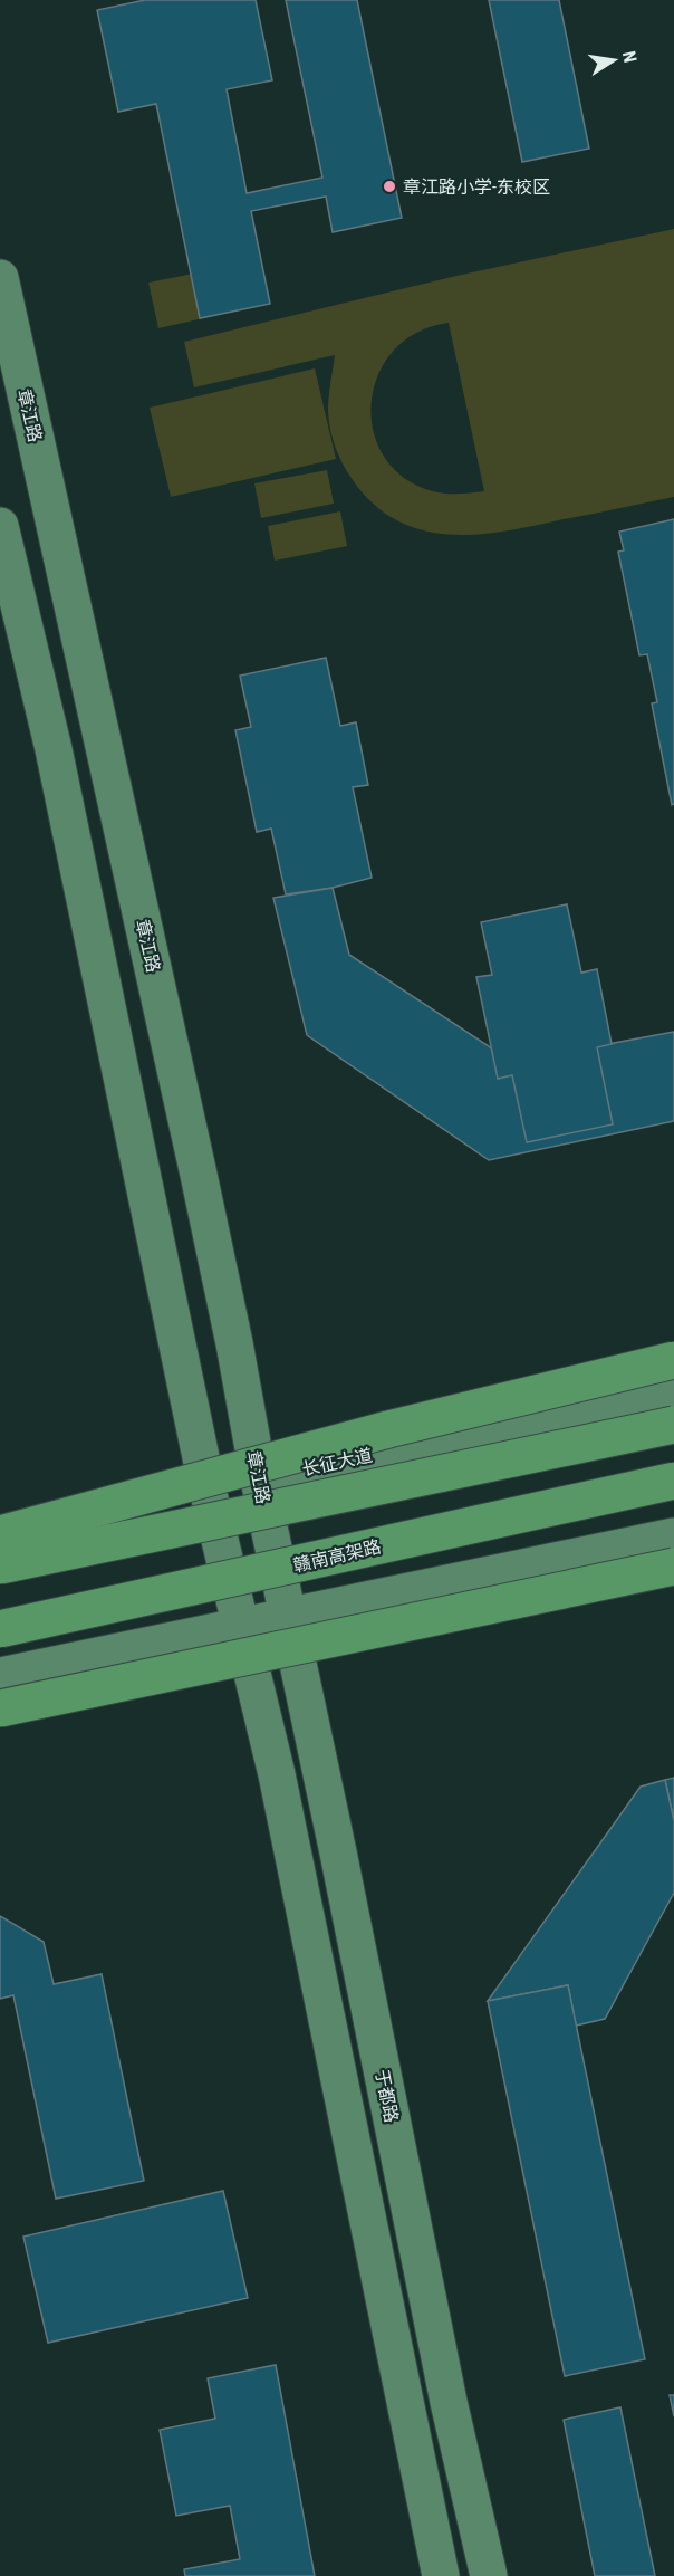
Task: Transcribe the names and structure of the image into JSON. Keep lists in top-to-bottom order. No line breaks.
{"streets":{"highway":["赣南高架路"],"main road":["章江路","长征大道","于都路"]},"crossings":[["章江路","长征大道"],["章江路","于都路"]],"places":["章江路小学-东校区"],"north":"right"}
